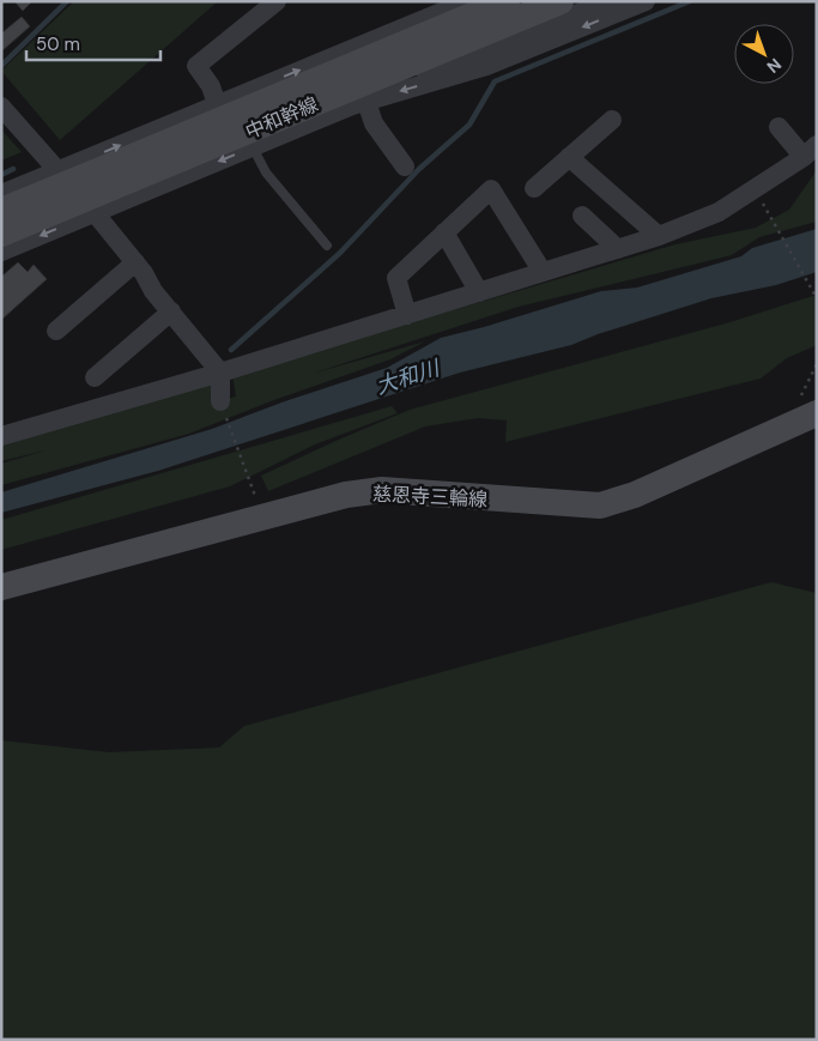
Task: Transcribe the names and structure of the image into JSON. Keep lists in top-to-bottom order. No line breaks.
{"streets":{"main road":["中和幹線","慈恩寺三輪線"]},"water":["大和川"],"scale_bar":"50 m","north":"bottom right"}
